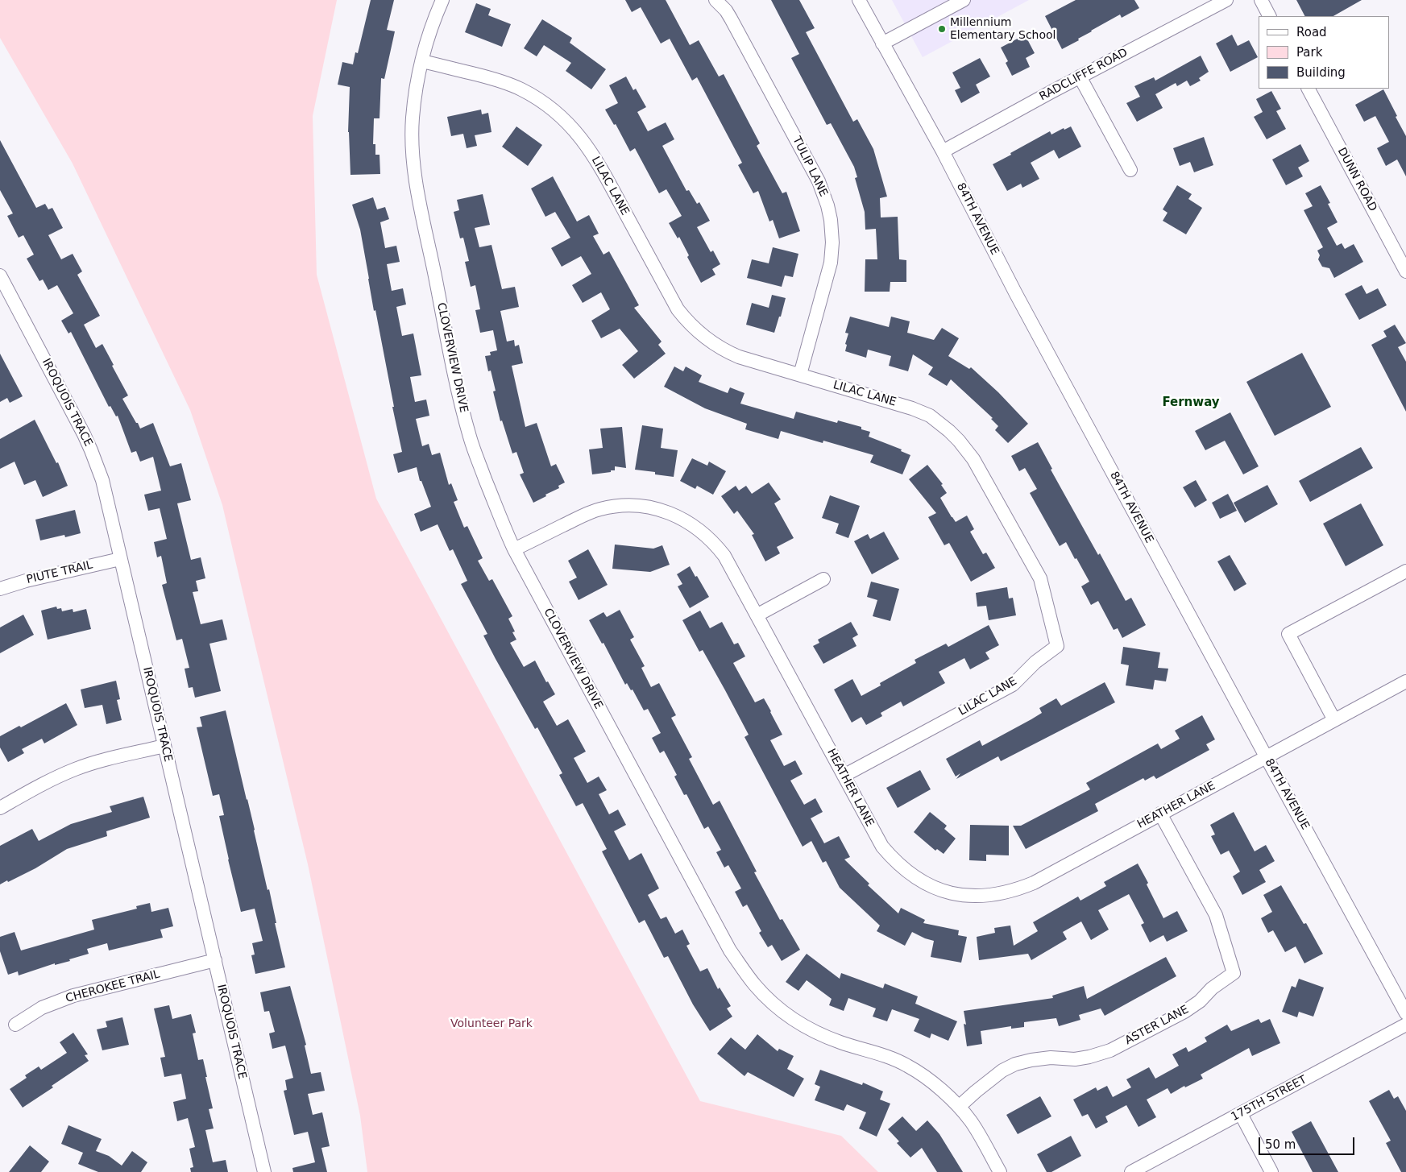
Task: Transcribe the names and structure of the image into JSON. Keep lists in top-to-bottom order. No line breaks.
{"streets":{"street":["RADCLIFFE ROAD","TULIP LANE","DUNN ROAD","LILAC LANE","84TH AVENUE","CLOVERVIEW DRIVE","IROQUOIS TRACE","PIUTE TRAIL","HEATHER LANE","CHEROKEE TRAIL","ASTER LANE","175TH STREET"]},"crossings":[["RADCLIFFE ROAD","84TH AVENUE"],["TULIP LANE","LILAC LANE"],["LILAC LANE","CLOVERVIEW DRIVE"],["LILAC LANE","HEATHER LANE"],["84TH AVENUE","HEATHER LANE"],["CLOVERVIEW DRIVE","HEATHER LANE"],["CLOVERVIEW DRIVE","ASTER LANE"],["IROQUOIS TRACE","PIUTE TRAIL"],["IROQUOIS TRACE","CHEROKEE TRAIL"],["HEATHER LANE","ASTER LANE"]],"districts":["Fernway"],"parks":["Volunteer Park"],"places":["Millennium Elementary School"],"legend":["Road","Park","Building"],"scale_bar":"50 m"}
